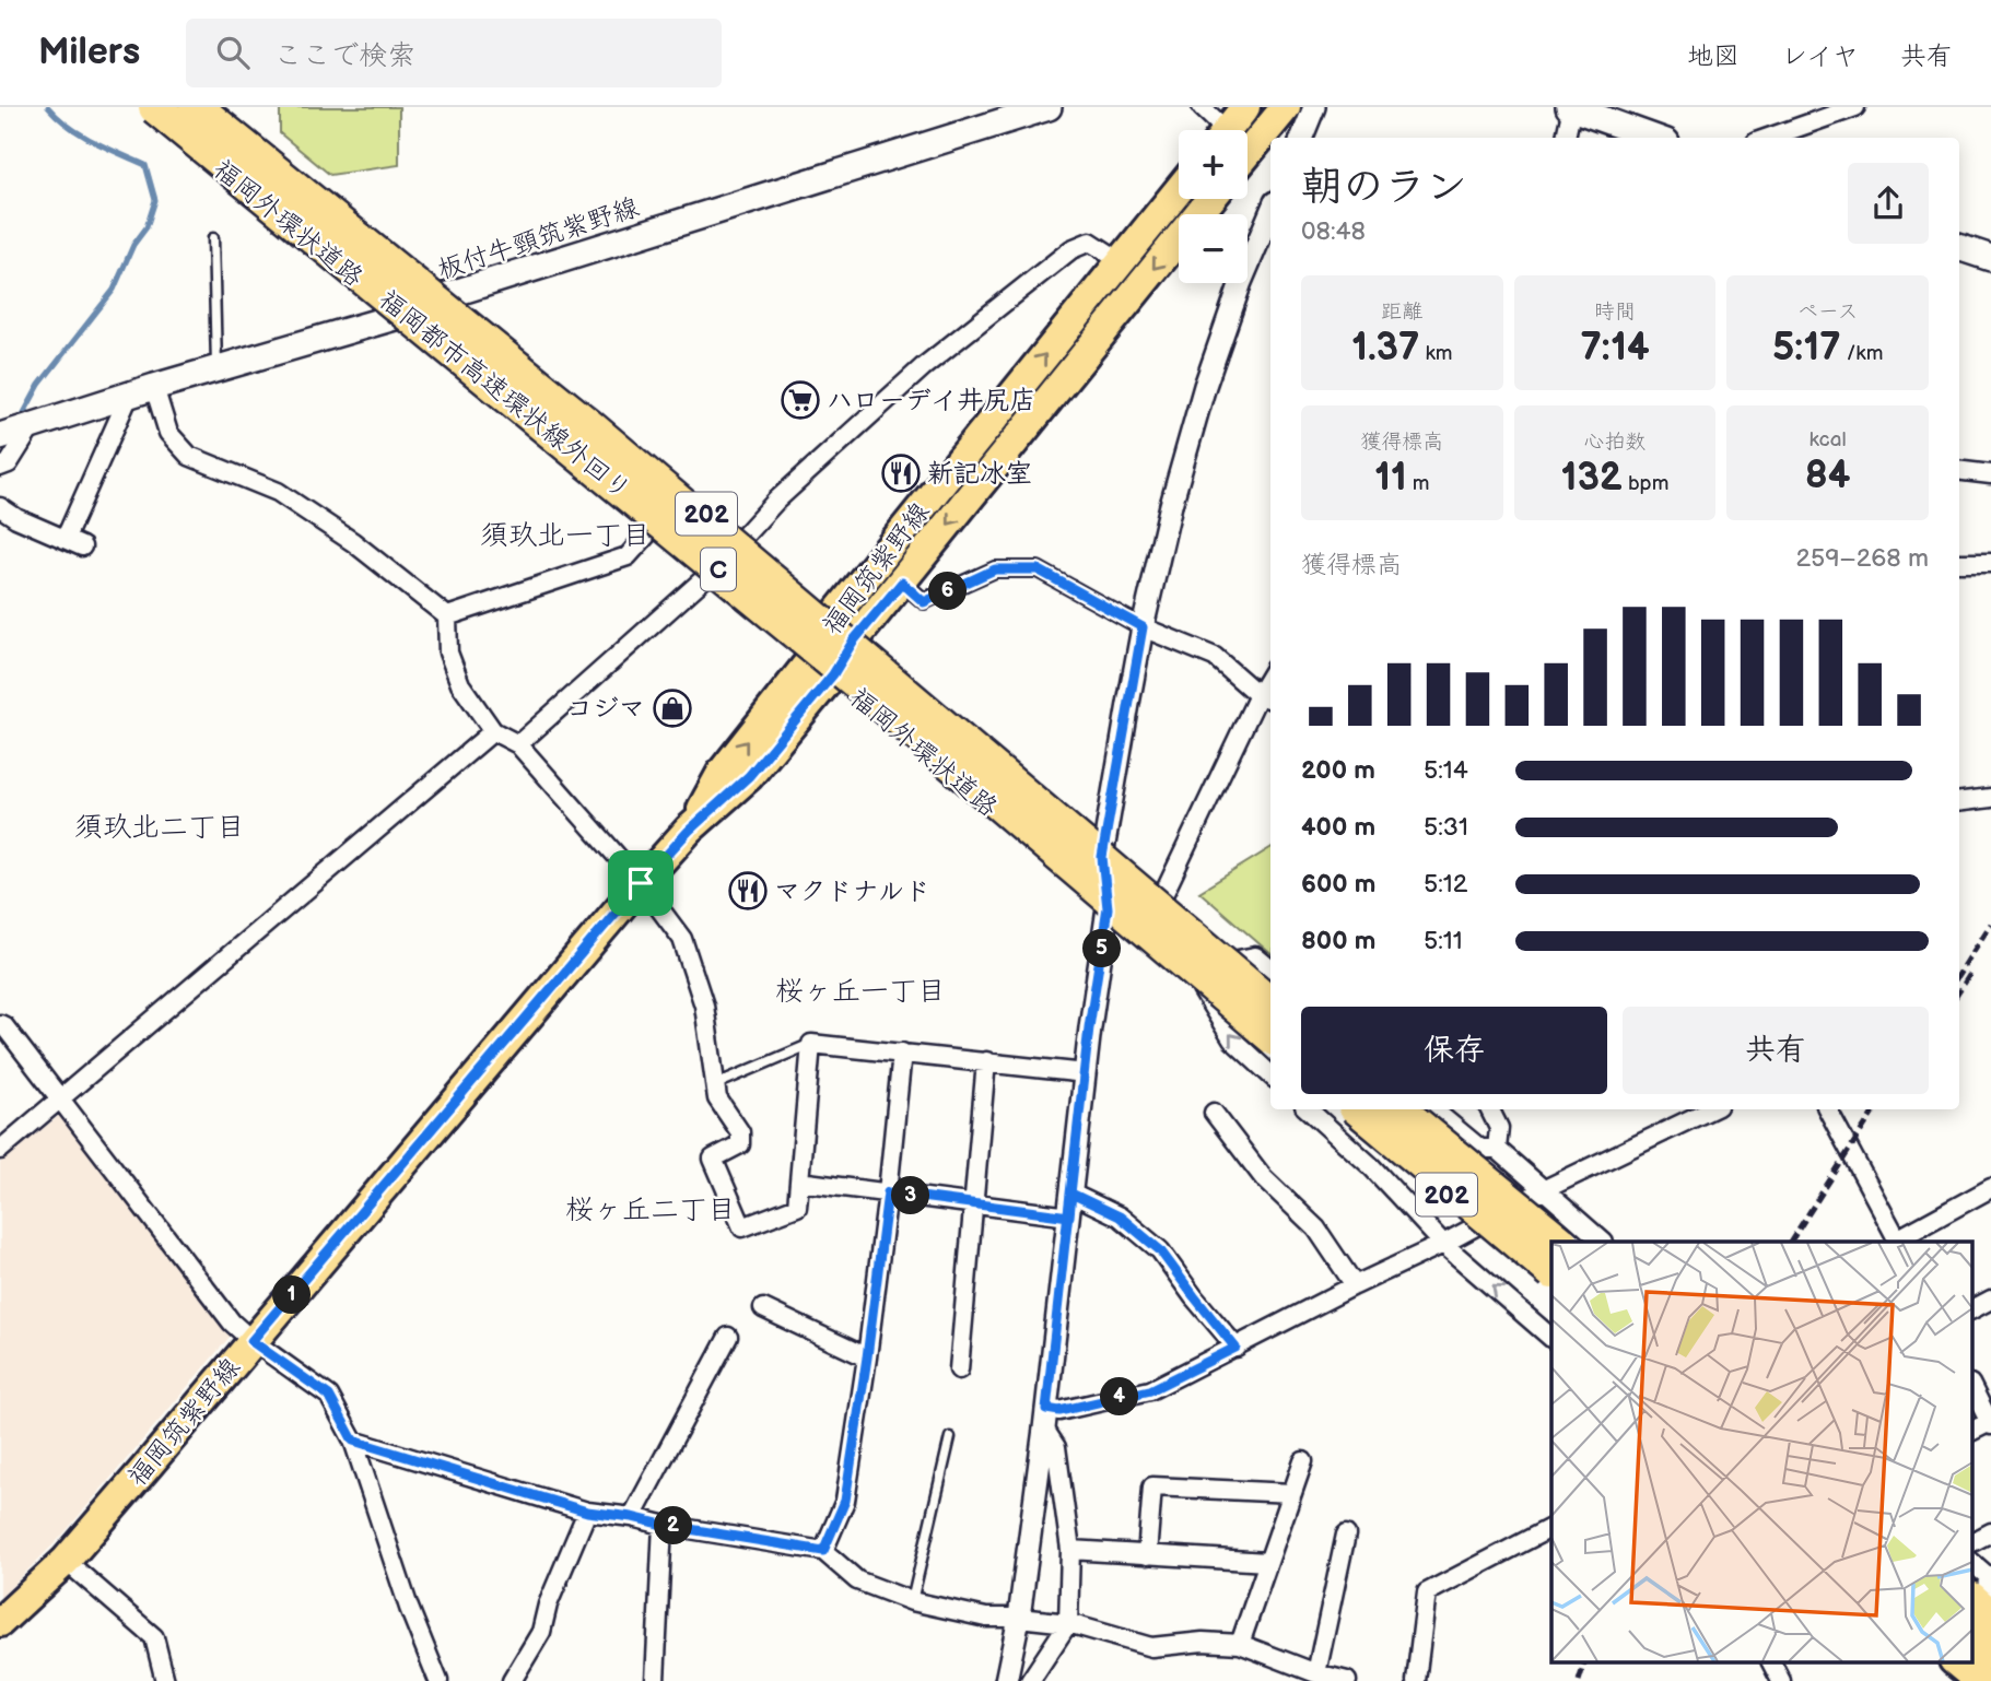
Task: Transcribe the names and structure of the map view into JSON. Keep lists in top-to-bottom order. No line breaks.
{"streets":{"highway":["福岡都市高速環状線外回り","C"],"main road":["福岡外環状道路","板付牛頸筑紫野線","202","福岡筑紫野線"]},"crossings":[["福岡外環状道路","板付牛頸筑紫野線"],["福岡外環状道路","福岡筑紫野線"],["福岡外環状道路","C"]],"districts":["須玖北一丁目","須玖北二丁目","桜ヶ丘一丁目","桜ヶ丘二丁目"],"places":{"supermarket":["ハローデイ井尻店"],"restaurant":["新記冰室","マクドナルド"],"shop":["コジマ"]},"page":{"header":"Milers","search":"ここで検索","nav":["地図","レイヤ","共有"],"map_buttons":["+","−"],"heading":["朝のラン","08:48"],"stats":[["距離","1.37 km"],["時間","7:14"],["ペース","5:17 /km"],["獲得標高","11 m"],["心拍数","132 bpm"],["kcal","84"]],"chart":["獲得標高","259–268 m"],"pins":["6","5","3","1","4","2"],"list":[{"name":"200 m","note":"5:14"},{"name":"400 m","note":"5:31"},{"name":"600 m","note":"5:12"},{"name":"800 m","note":"5:11"}],"buttons":["保存","共有"]}}
